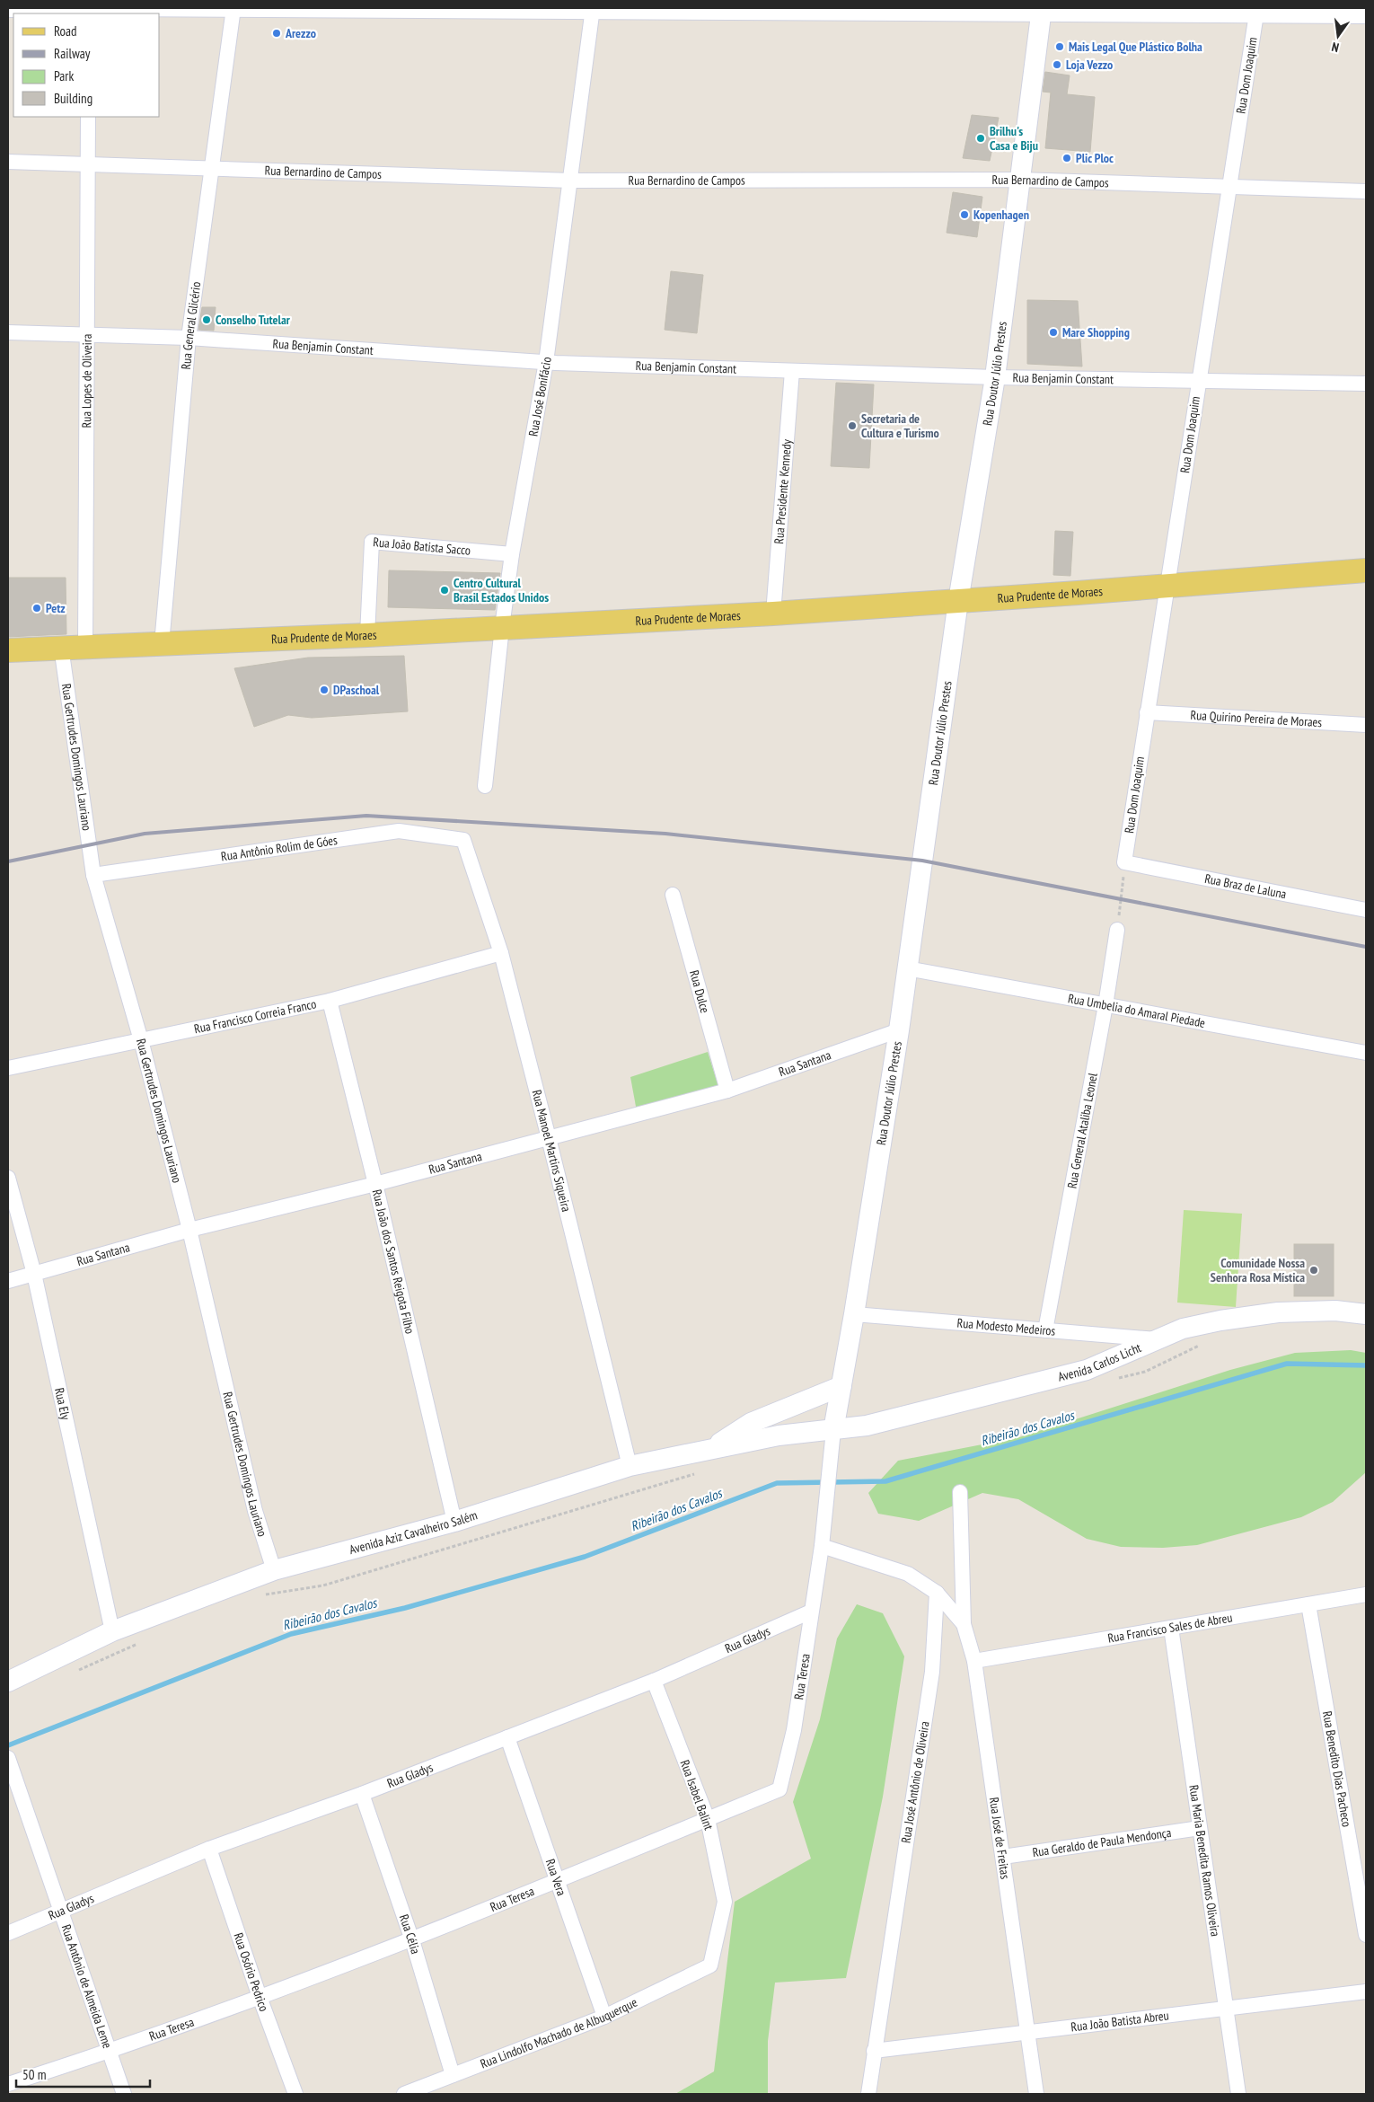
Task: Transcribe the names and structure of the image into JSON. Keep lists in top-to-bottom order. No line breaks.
{"streets":{"main road":["Rua Doutor Júlio Prestes","Rua Prudente de Moraes","Avenida Carlos Licht","Avenida Aziz Cavalheiro Salém"],"street":["Rua Dom Joaquim","Rua Bernardino de Campos","Rua General Glicério","Rua Benjamin Constant","Rua Lopes de Oliveira","Rua José Bonifácio","Rua Presidente Kennedy","Rua João Batista Sacco","Rua Quirino Pereira de Moraes","Rua Gertrudes Domingos Lauriano","Rua Antônio Rolim de Góes","Rua Braz de Laluna","Rua Dulce","Rua Umbelia do Amaral Piedade","Rua Francisco Correia Franco","Rua Santana","Rua General Ataliba Leonel","Rua Manoel Martins Siqueira","Rua João dos Santos Reigota Filho","Rua Modesto Medeiros","Rua Ely","Rua Francisco Sales de Abreu","Rua Gladys","Rua Teresa","Rua Benedito Dias Pacheco","Rua José Antônio de Oliveira","Rua Isabel Balint","Rua José de Freitas","Rua Geraldo de Paula Mendonça","Rua Maria Benedita Ramos Oliveira","Rua Vera","Rua Célia","Rua Osório Pedrico","Rua Antônio de Almeida Leme","Rua João Batista Abreu","Rua Lindolfo Machado de Albuquerque"]},"crossings":[["Rua Dom Joaquim","Rua Bernardino de Campos"],["Rua Dom Joaquim","Rua Benjamin Constant"],["Rua Dom Joaquim","Rua Prudente de Moraes"],["Rua Dom Joaquim","Rua Quirino Pereira de Moraes"],["Rua Dom Joaquim","Rua Braz de Laluna"],["Rua Bernardino de Campos","Rua General Glicério"],["Rua Bernardino de Campos","Rua Doutor Júlio Prestes"],["Rua Bernardino de Campos","Rua Lopes de Oliveira"],["Rua Bernardino de Campos","Rua José Bonifácio"],["Rua General Glicério","Rua Benjamin Constant"],["Rua General Glicério","Rua Prudente de Moraes"],["Rua Benjamin Constant","Rua Doutor Júlio Prestes"],["Rua Benjamin Constant","Rua Lopes de Oliveira"],["Rua Benjamin Constant","Rua José Bonifácio"],["Rua Benjamin Constant","Rua Presidente Kennedy"],["Rua Doutor Júlio Prestes","Rua Prudente de Moraes"],["Rua Doutor Júlio Prestes","Rua Umbelia do Amaral Piedade"],["Rua Doutor Júlio Prestes","Rua Santana"],["Rua Doutor Júlio Prestes","Rua Modesto Medeiros"],["Rua Doutor Júlio Prestes","Avenida Carlos Licht"],["Rua Doutor Júlio Prestes","Avenida Aziz Cavalheiro Salém"],["Rua Doutor Júlio Prestes","Rua Teresa"],["Rua Lopes de Oliveira","Rua Prudente de Moraes"],["Rua José Bonifácio","Rua João Batista Sacco"],["Rua José Bonifácio","Rua Prudente de Moraes"],["Rua Presidente Kennedy","Rua Prudente de Moraes"],["Rua João Batista Sacco","Rua Prudente de Moraes"],["Rua Prudente de Moraes","Rua Gertrudes Domingos Lauriano"],["Rua Gertrudes Domingos Lauriano","Rua Antônio Rolim de Góes"],["Rua Gertrudes Domingos Lauriano","Rua Francisco Correia Franco"],["Rua Gertrudes Domingos Lauriano","Rua Santana"],["Rua Gertrudes Domingos Lauriano","Avenida Aziz Cavalheiro Salém"],["Rua Antônio Rolim de Góes","Rua Manoel Martins Siqueira"],["Rua Dulce","Rua Santana"],["Rua Umbelia do Amaral Piedade","Rua General Ataliba Leonel"],["Rua Francisco Correia Franco","Rua Manoel Martins Siqueira"],["Rua Francisco Correia Franco","Rua João dos Santos Reigota Filho"],["Rua Santana","Rua Manoel Martins Siqueira"],["Rua Santana","Rua João dos Santos Reigota Filho"],["Rua Santana","Rua Ely"],["Rua General Ataliba Leonel","Rua Modesto Medeiros"],["Rua Manoel Martins Siqueira","Avenida Aziz Cavalheiro Salém"],["Rua João dos Santos Reigota Filho","Avenida Aziz Cavalheiro Salém"],["Rua Modesto Medeiros","Avenida Carlos Licht"],["Avenida Carlos Licht","Avenida Aziz Cavalheiro Salém"],["Rua Ely","Avenida Aziz Cavalheiro Salém"],["Rua Francisco Sales de Abreu","Rua Benedito Dias Pacheco"],["Rua Francisco Sales de Abreu","Rua José de Freitas"],["Rua Francisco Sales de Abreu","Rua Maria Benedita Ramos Oliveira"],["Rua Gladys","Rua Teresa"],["Rua Gladys","Rua Isabel Balint"],["Rua Gladys","Rua Vera"],["Rua Gladys","Rua Célia"],["Rua Gladys","Rua Osório Pedrico"],["Rua Gladys","Rua Antônio de Almeida Leme"],["Rua Teresa","Rua Isabel Balint"],["Rua Teresa","Rua Vera"],["Rua Teresa","Rua Célia"],["Rua Teresa","Rua Osório Pedrico"],["Rua Teresa","Rua Antônio de Almeida Leme"],["Rua José Antônio de Oliveira","Rua José de Freitas"],["Rua José Antônio de Oliveira","Rua João Batista Abreu"],["Rua Isabel Balint","Rua Lindolfo Machado de Albuquerque"],["Rua José de Freitas","Rua Geraldo de Paula Mendonça"],["Rua José de Freitas","Rua João Batista Abreu"],["Rua Geraldo de Paula Mendonça","Rua Maria Benedita Ramos Oliveira"],["Rua Maria Benedita Ramos Oliveira","Rua João Batista Abreu"],["Rua Vera","Rua Lindolfo Machado de Albuquerque"],["Rua Célia","Rua Lindolfo Machado de Albuquerque"]],"water":["Ribeirão dos Cavalos"],"places":["Arezzo","Mais Legal Que Plástico Bolha","Loja Vezzo","Brilhu's Casa e Biju","Plic Ploc","Kopenhagen","Conselho Tutelar","Mare Shopping","Secretaria de Cultura e Turismo","Centro Cultural Brasil Estados Unidos","Petz","DPaschoal","Comunidade Nossa Senhora Rosa Mística"],"legend":["Road","Railway","Park","Building"],"scale_bar":"50 m","north":"bottom"}
